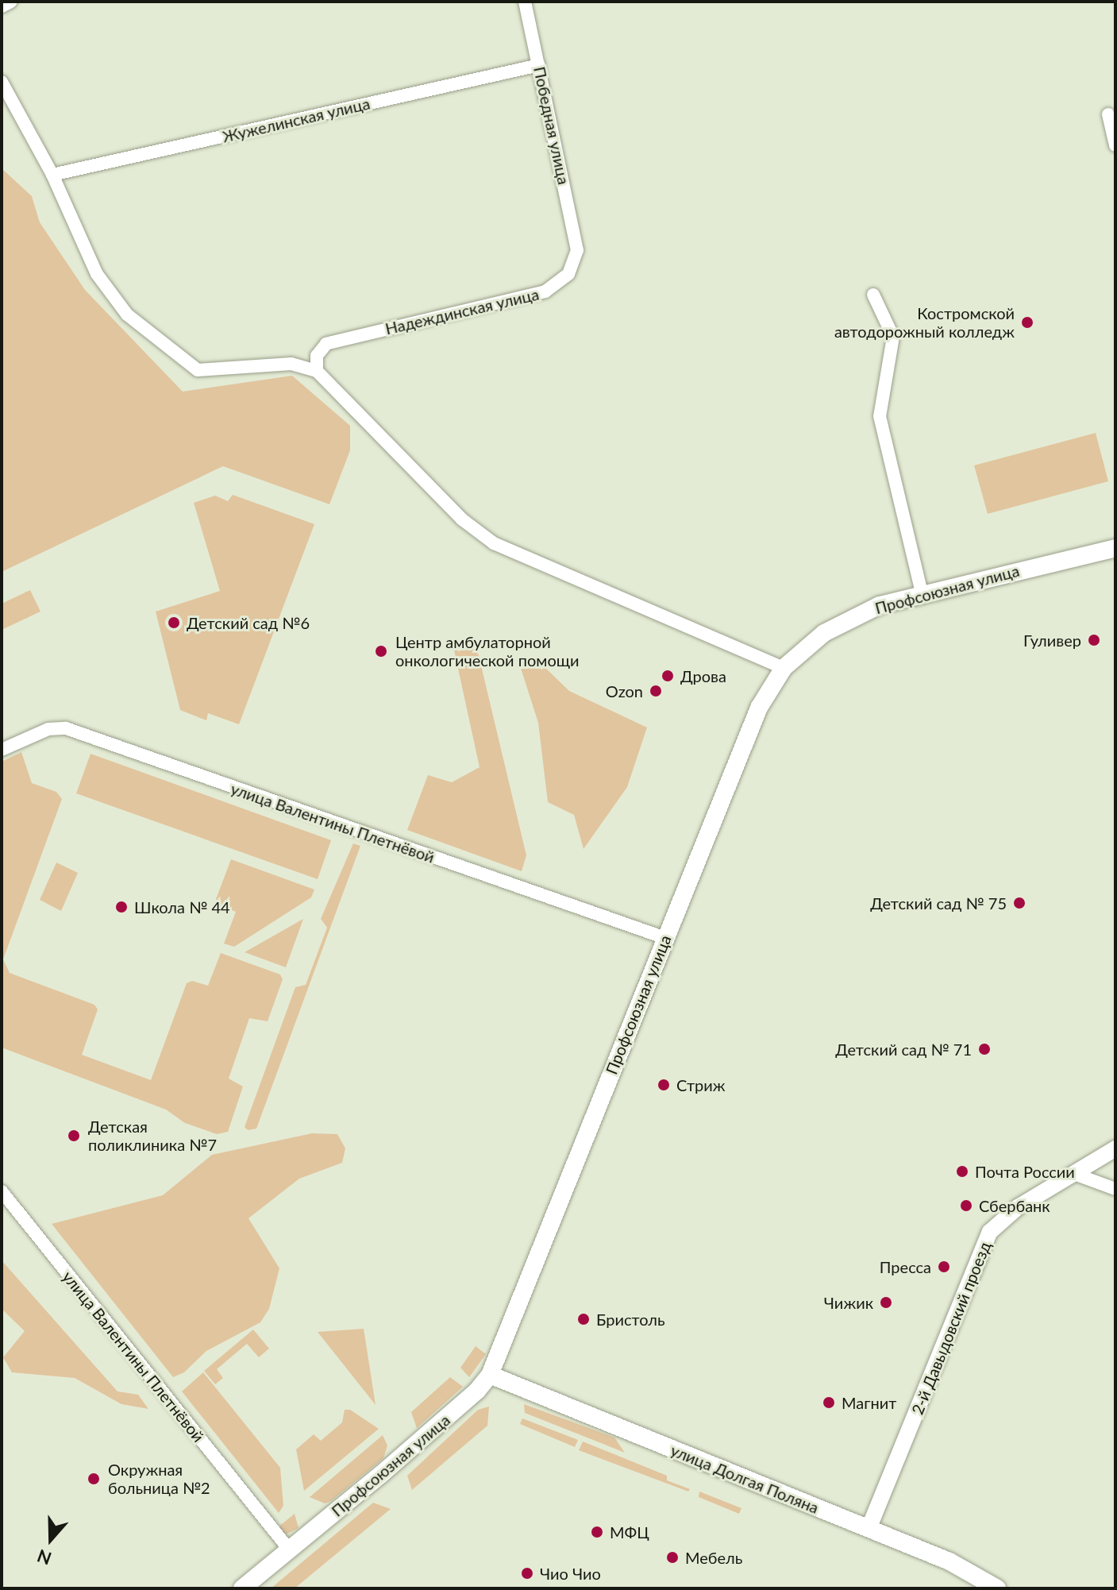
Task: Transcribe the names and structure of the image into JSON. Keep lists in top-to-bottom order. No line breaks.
{"streets":{"main road":["Профсоюзная улица","улица Долгая Поляна"],"street":["Жужелинская улица","Победная улица","Надеждинская улица","улица Валентины Плетнёвой","2-й Давыдовский проезд"]},"crossings":[["Жужелинская улица","Победная улица"],["Победная улица","Надеждинская улица"],["Профсоюзная улица","улица Валентины Плетнёвой"],["Профсоюзная улица","улица Долгая Поляна"],["2-й Давыдовский проезд","улица Долгая Поляна"]],"places":["Костромской автодорожный колледж","Детский сад №6","Гуливер","Центр амбулаторной онкологической помощи","Дрова","Ozon","Детский сад № 75","Школа № 44","Детский сад № 71","Стриж","Детская поликлиника №7","Почта России","Сбербанк","Пресса","Чижик","Бристоль","Магнит","Окружная больница №2","МФЦ","Мебель","Чио Чио"],"north":"bottom"}
